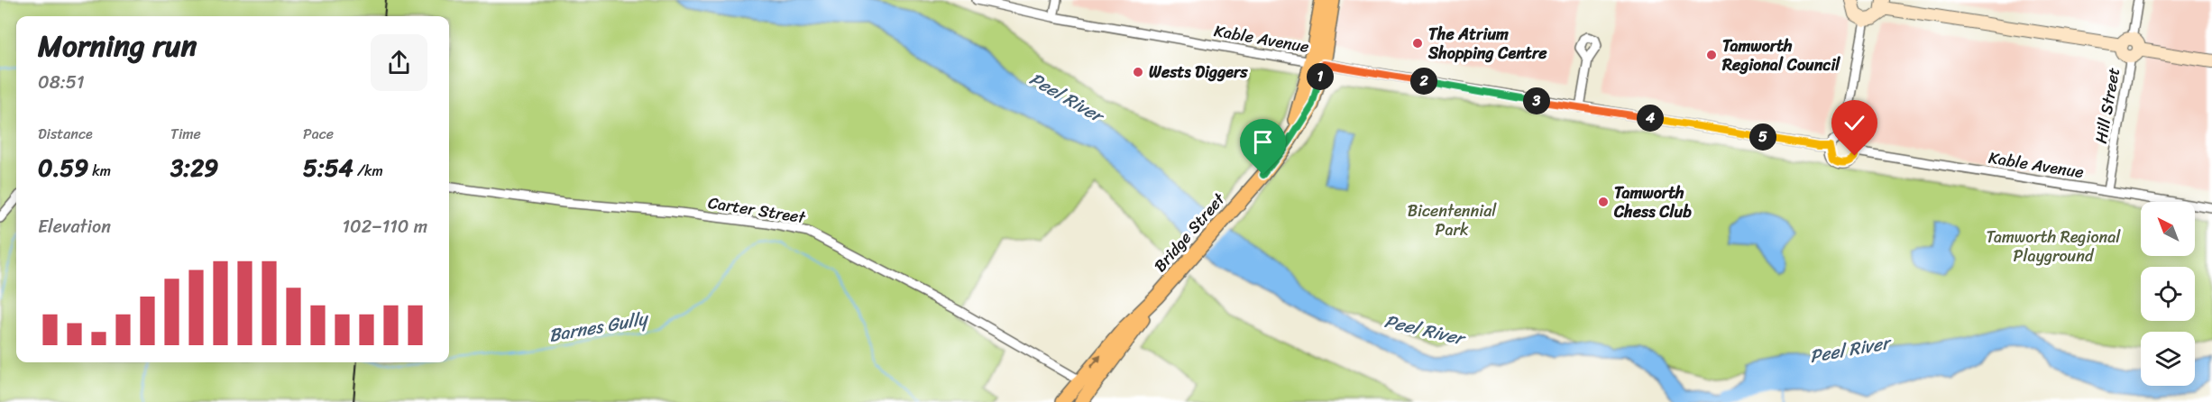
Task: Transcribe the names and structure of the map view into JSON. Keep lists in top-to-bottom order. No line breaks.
{"streets":{"main road":["Bridge Street"],"street":["Kable Avenue","Hill Street","Carter Street"]},"crossings":[["Kable Avenue","Hill Street"],["Kable Avenue","Bridge Street"],["Carter Street","Bridge Street"]],"water":["Peel River","Barnes Gully"],"parks":["Bicentennial Park","Tamworth Regional Playground"],"places":["The Atrium Shopping Centre","Tamworth Regional Council","Wests Diggers","Tamworth Chess Club"],"north":"top left","page":{"heading":["Morning run","08:51"],"pins":["1","2","3","4","5"],"stats":[["Distance","0.59 km"],["Time","3:29"],["Pace","5:54 /km"]],"chart":["Elevation","102–110 m"]}}
